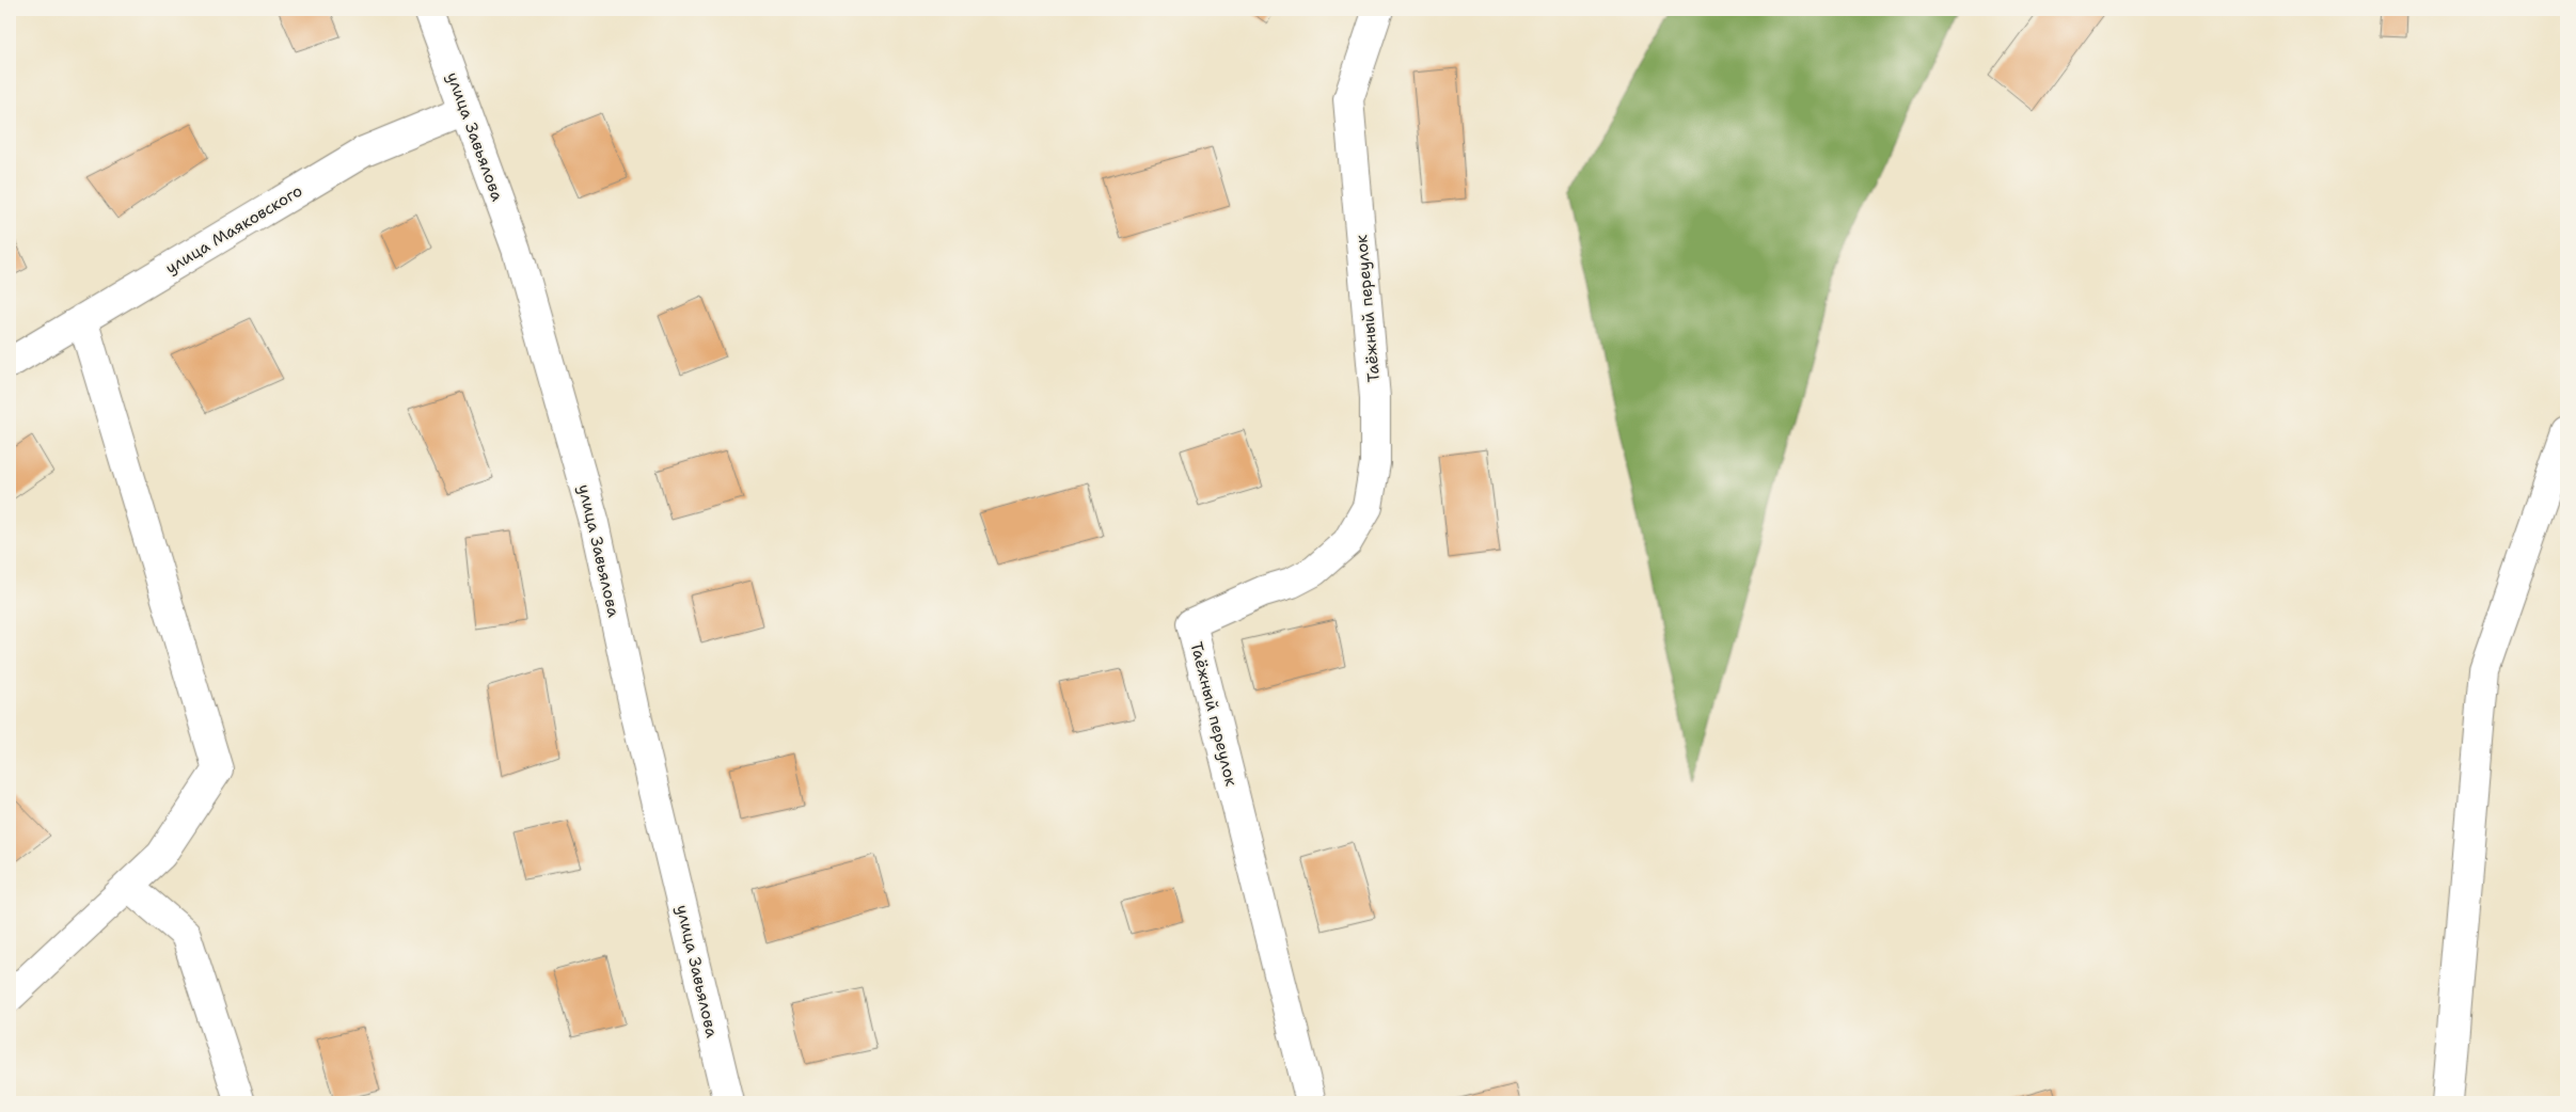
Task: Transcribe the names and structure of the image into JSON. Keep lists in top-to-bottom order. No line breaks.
{"streets":{"street":["улица Завьялова","улица Маяковского","Таёжный переулок"]},"crossings":[["улица Завьялова","улица Маяковского"]]}
